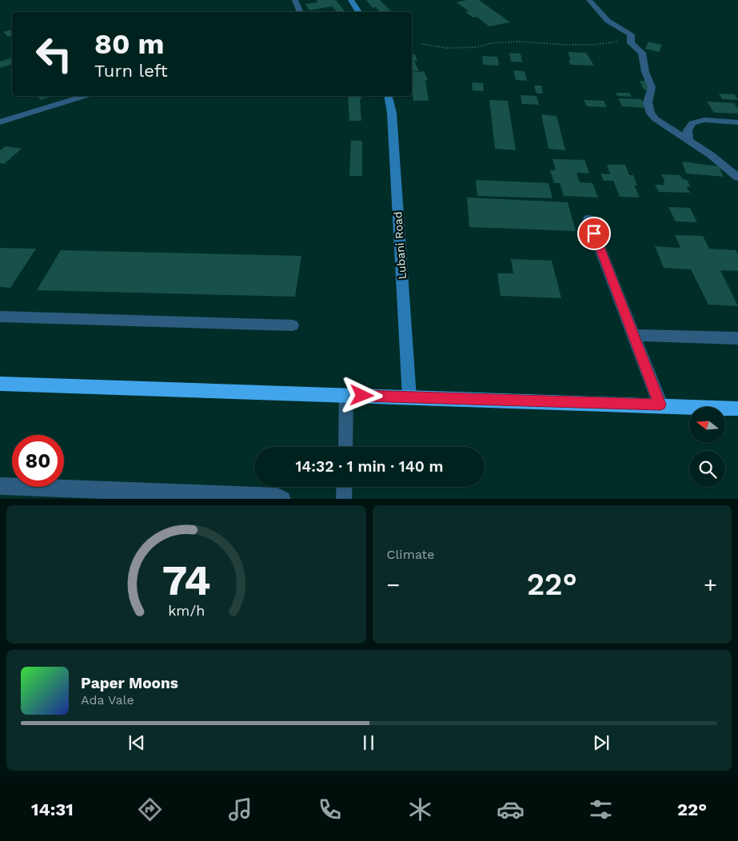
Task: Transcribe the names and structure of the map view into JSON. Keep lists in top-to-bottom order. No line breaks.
{"streets":{"street":["Lubani Road"]},"north":"left","page":{"turn":["80 m","Turn left"],"limit":"80","trip":"14:32 · 1 min · 140 m","tile":"Climate","heat":["−","22°","+"],"song":["Paper Moons","Ada Vale"],"tabs":["14:31","22°"],"gauge":["74","km/h"]}}
